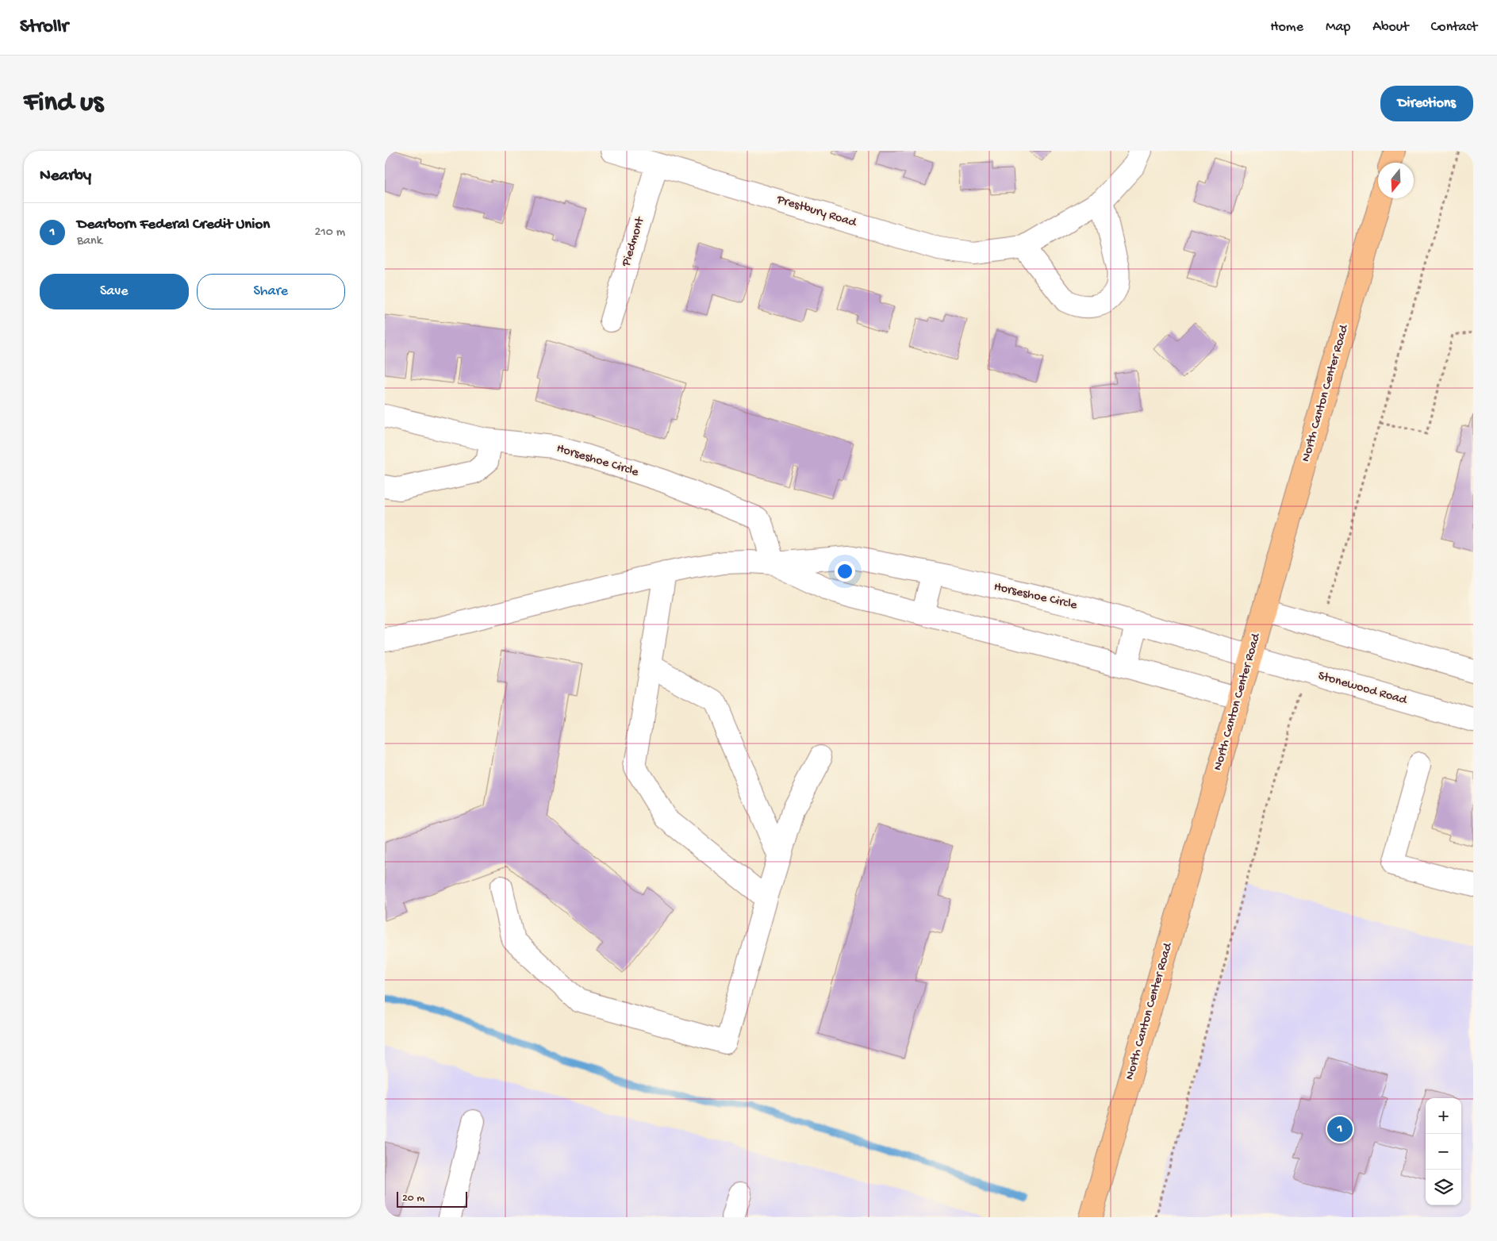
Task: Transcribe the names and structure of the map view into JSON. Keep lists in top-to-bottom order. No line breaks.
{"streets":{"main road":["North Canton Center Road"],"street":["Prestbury Road","Piedmont","Horseshoe Circle","Stonewood Road"]},"crossings":[["Prestbury Road","Piedmont"],["North Canton Center Road","Horseshoe Circle"],["North Canton Center Road","Stonewood Road"],["Horseshoe Circle","Stonewood Road"]],"scale_bar":"20 m","north":"bottom","page":{"header":"Strollr","nav":["Home","Map","About","Contact"],"buttons":["Directions",["Save","Share"]],"title":"Find us","heading":"Nearby","list":[{"mark":"1","name":"Dearborn Federal Credit Union","note":"Bank","value":"210 m"}],"map_buttons":["+","−"],"pins":"1","scale":"20 m"}}
